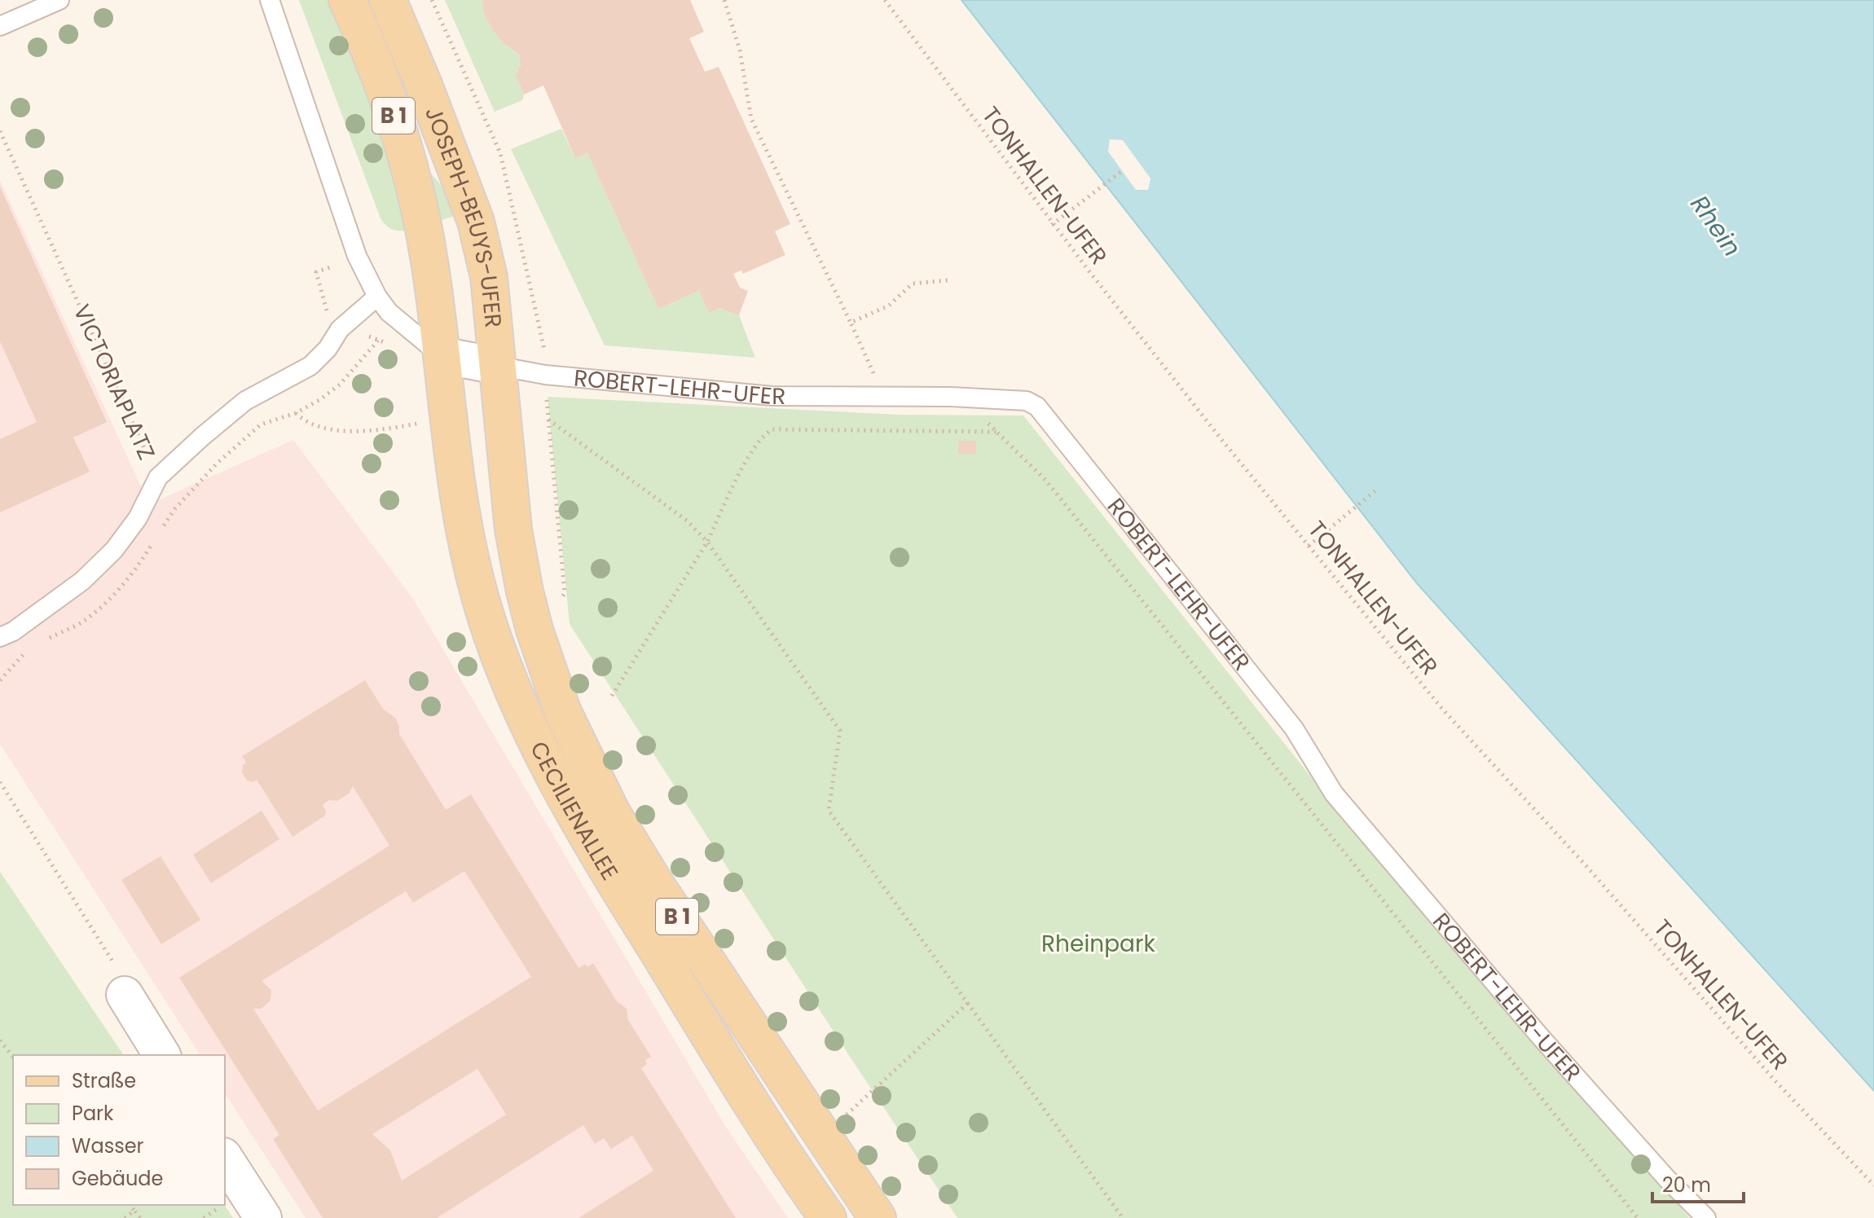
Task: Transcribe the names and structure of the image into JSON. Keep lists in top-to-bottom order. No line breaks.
{"streets":{"main road":["B 1","JOSEPH-BEUYS-UFER","CECILIENALLEE"],"street":["ROBERT-LEHR-UFER"],"lane":["VICTORIAPLATZ"],"path":["TONHALLEN-UFER"]},"crossings":[["JOSEPH-BEUYS-UFER","ROBERT-LEHR-UFER"],["JOSEPH-BEUYS-UFER","CECILIENALLEE"],["ROBERT-LEHR-UFER","CECILIENALLEE"]],"water":["Rhein"],"parks":["Rheinpark"],"legend":["Straße","Park","Wasser","Gebäude"],"scale_bar":"20 m"}
